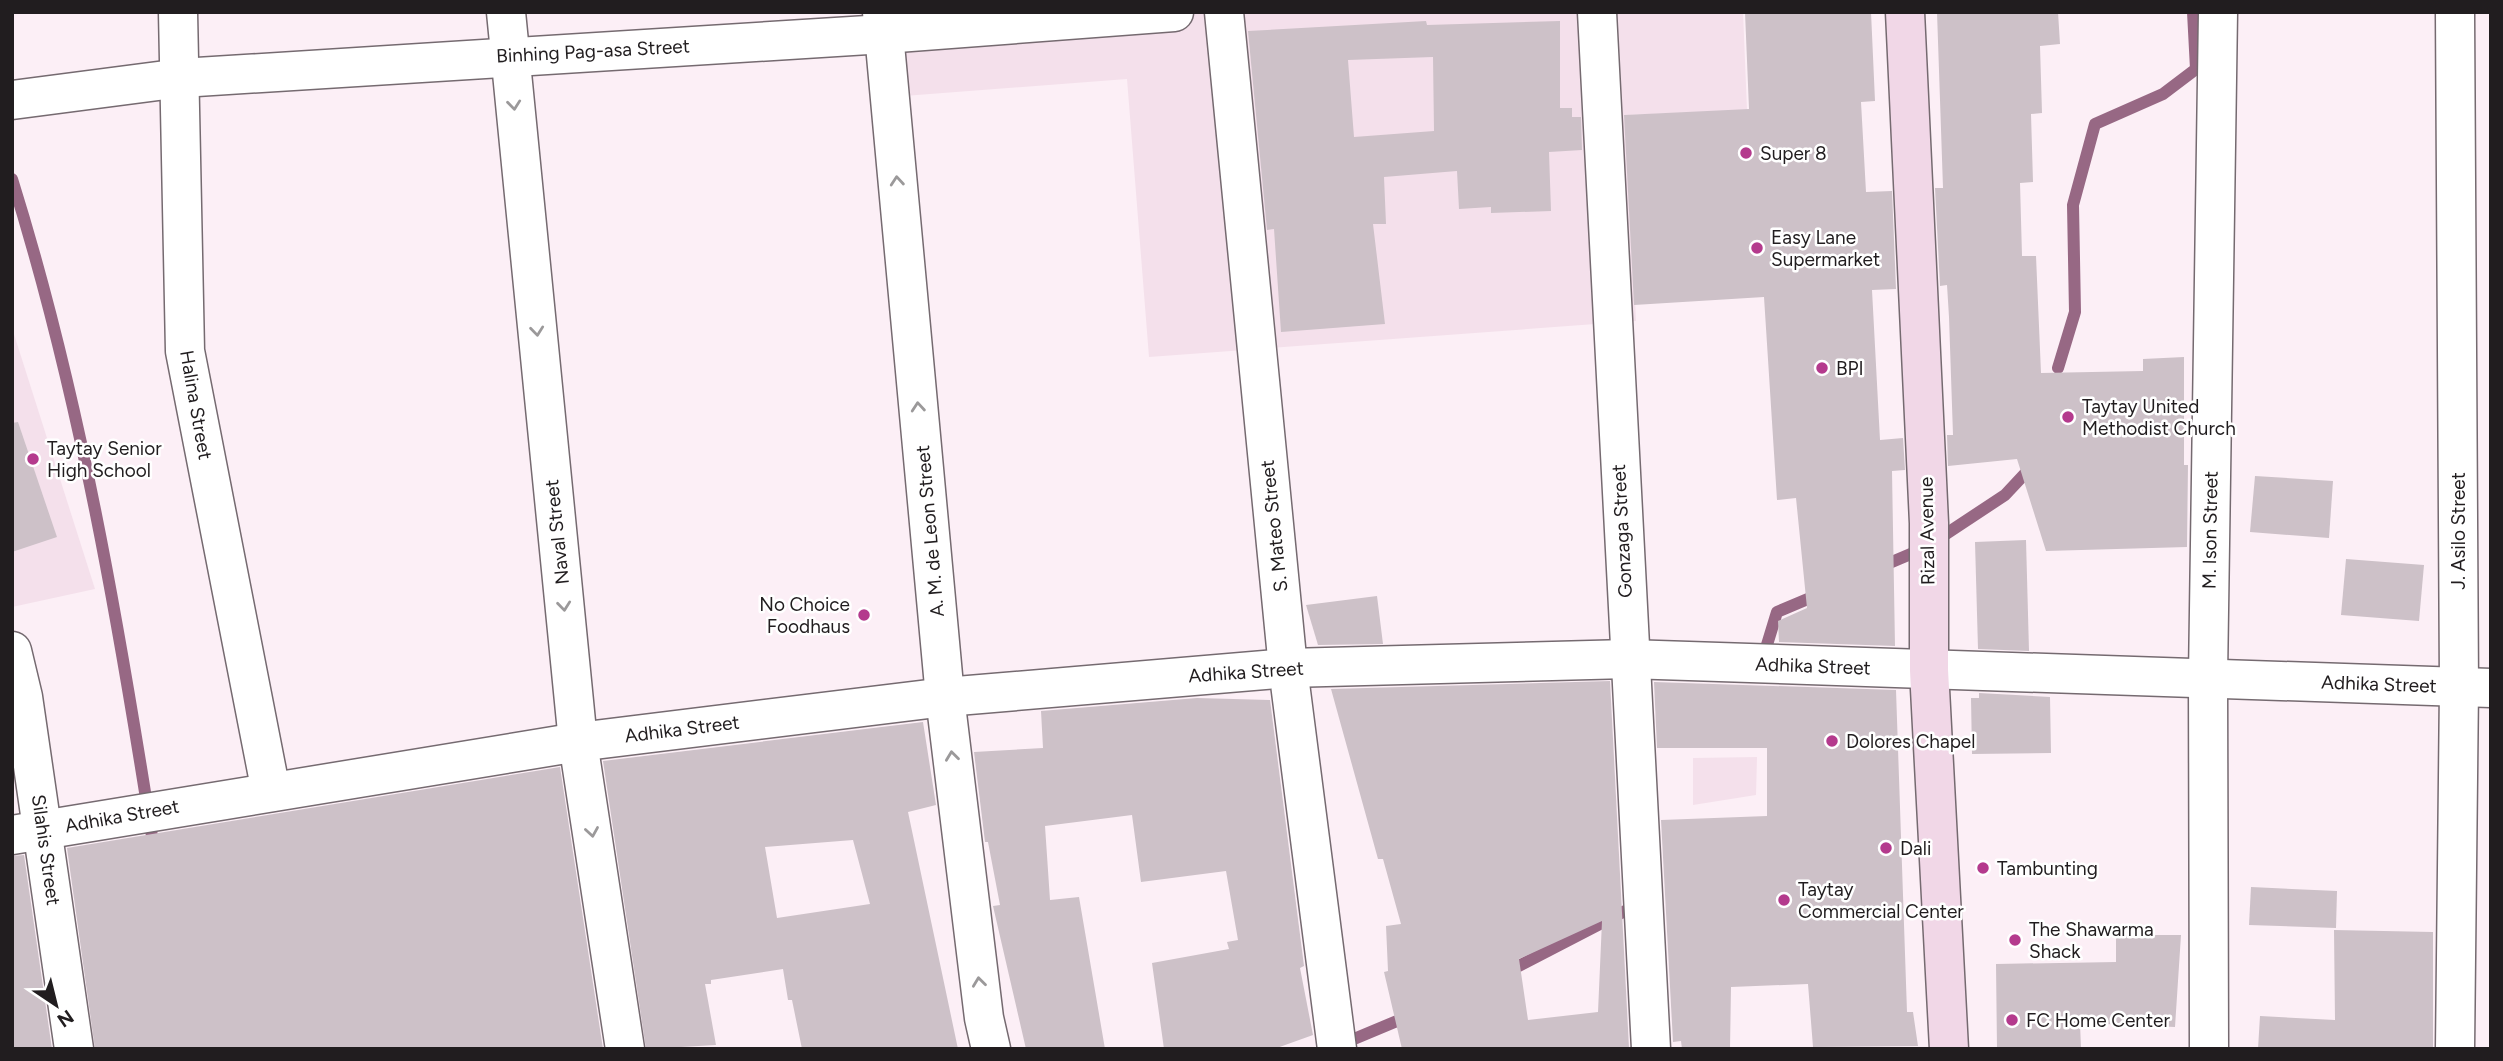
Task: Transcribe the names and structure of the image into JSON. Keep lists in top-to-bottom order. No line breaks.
{"streets":{"main road":["Rizal Avenue"],"street":["Binhing Pag-asa Street","Halina Street","S. Mateo Street","M. Ison Street","A. M. de Leon Street","Gonzaga Street","J. Asilo Street","Naval Street","Adhika Street","Silahis Street"]},"crossings":[["Binhing Pag-asa Street","Halina Street"],["Binhing Pag-asa Street","A. M. de Leon Street"],["Binhing Pag-asa Street","Naval Street"],["Halina Street","Adhika Street"],["S. Mateo Street","Adhika Street"],["M. Ison Street","Adhika Street"],["A. M. de Leon Street","Adhika Street"],["Gonzaga Street","Adhika Street"],["Rizal Avenue","Adhika Street"],["J. Asilo Street","Adhika Street"],["Naval Street","Adhika Street"],["Adhika Street","Silahis Street"]],"one_way":["A. M. de Leon Street","Naval Street"],"places":["Super 8","Easy Lane Supermarket","BPI","Taytay United Methodist Church","Taytay Senior High School","No Choice Foodhaus","Dolores Chapel","Dali","Tambunting","Taytay Commercial Center","The Shawarma Shack","FC Home Center"],"north":"bottom right"}
